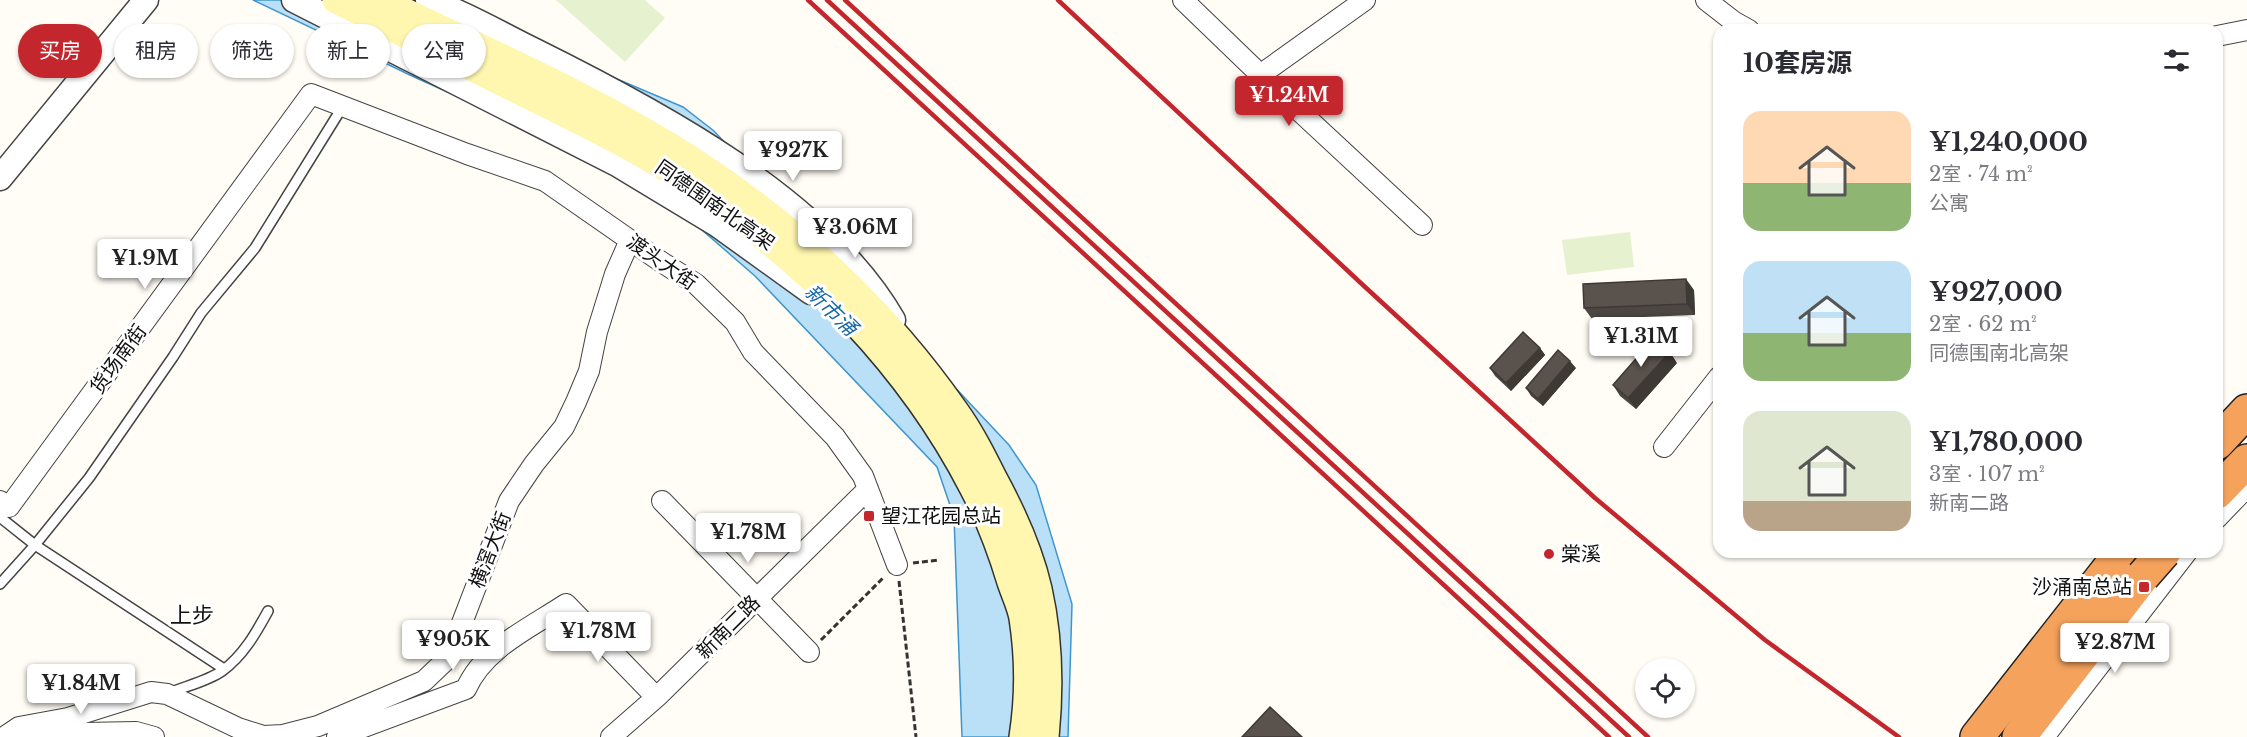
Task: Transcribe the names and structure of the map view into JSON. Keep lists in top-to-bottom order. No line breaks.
{"streets":{"main road":["同德围南北高架"],"street":["渡头大街","货场南街","横滘大街","新南二路"]},"crossings":[["渡头大街","货场南街"],["渡头大街","横滘大街"],["渡头大街","新南二路"]],"districts":["上步"],"water":["新市涌"],"places":{"transit":["望江花园总站","沙涌南总站"],"other":["棠溪"]},"page":{"chip":["买房","租房","筛选","新上","公寓"],"heading":"10套房源","price":["¥1.24M","¥927K","¥3.06M","¥1.9M","¥1.31M","¥1.78M","¥1.78M","¥905K","¥2.87M","¥1.84M"],"list":[{"name":"¥1,240,000","note":"2室 · 74 m² · 公寓"},{"name":"¥927,000","note":"2室 · 62 m² · 同德围南北高架"},{"name":"¥1,780,000","note":"3室 · 107 m² · 新南二路"}]}}
